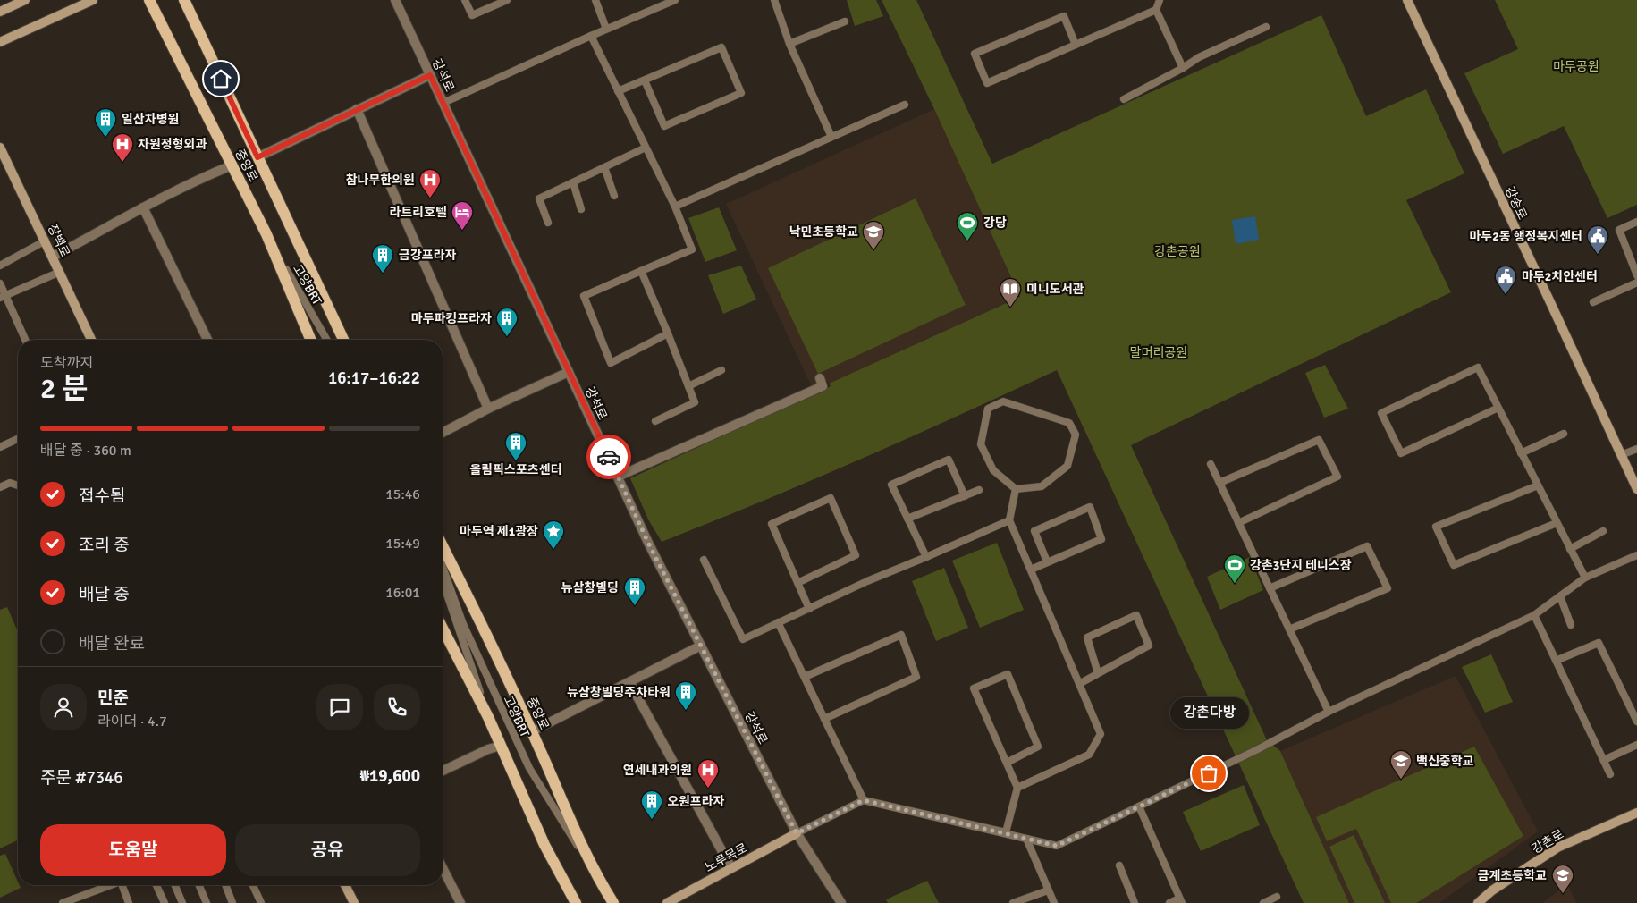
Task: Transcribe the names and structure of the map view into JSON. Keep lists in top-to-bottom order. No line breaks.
{"streets":{"main road":["중앙로","강송로","장백로","강촌로","노루목로"],"street":["강석로"],"lane":["고양BRT"]},"crossings":[["강석로","노루목로"],["중앙로","고양BRT"]],"parks":["마두공원","강촌공원","말머리공원"],"places":{"building":["일산차병원","금강프라자","마두파킹프라자","올림픽스포츠센터","뉴삼창빌딩","뉴삼창빌딩주차타워","오원프라자"],"hospital":["차원정형외과","참나무한의원","연세내과의원"],"hotel":["라트리호텔"],"sports":["강당","강촌3단지 테니스장"],"school or university":["낙민초등학교","백신중학교","금계초등학교"],"public building":["마두2동 행정복지센터","마두2치안센터"],"library":["미니도서관"],"place":["마두역 제1광장"],"other":["강촌다방"]},"page":{"heading":["2 분","도착까지","16:17–16:22"],"panel":["민준","라이더 · 4.7","주문 #7346","₩19,600"],"bar":"배달 중 · 360 m","list":[["접수됨","15:46"],["조리 중","15:49"],["배달 중","16:01"],"배달 완료"],"bubble":"강촌다방","buttons":["도움말","공유"]}}
